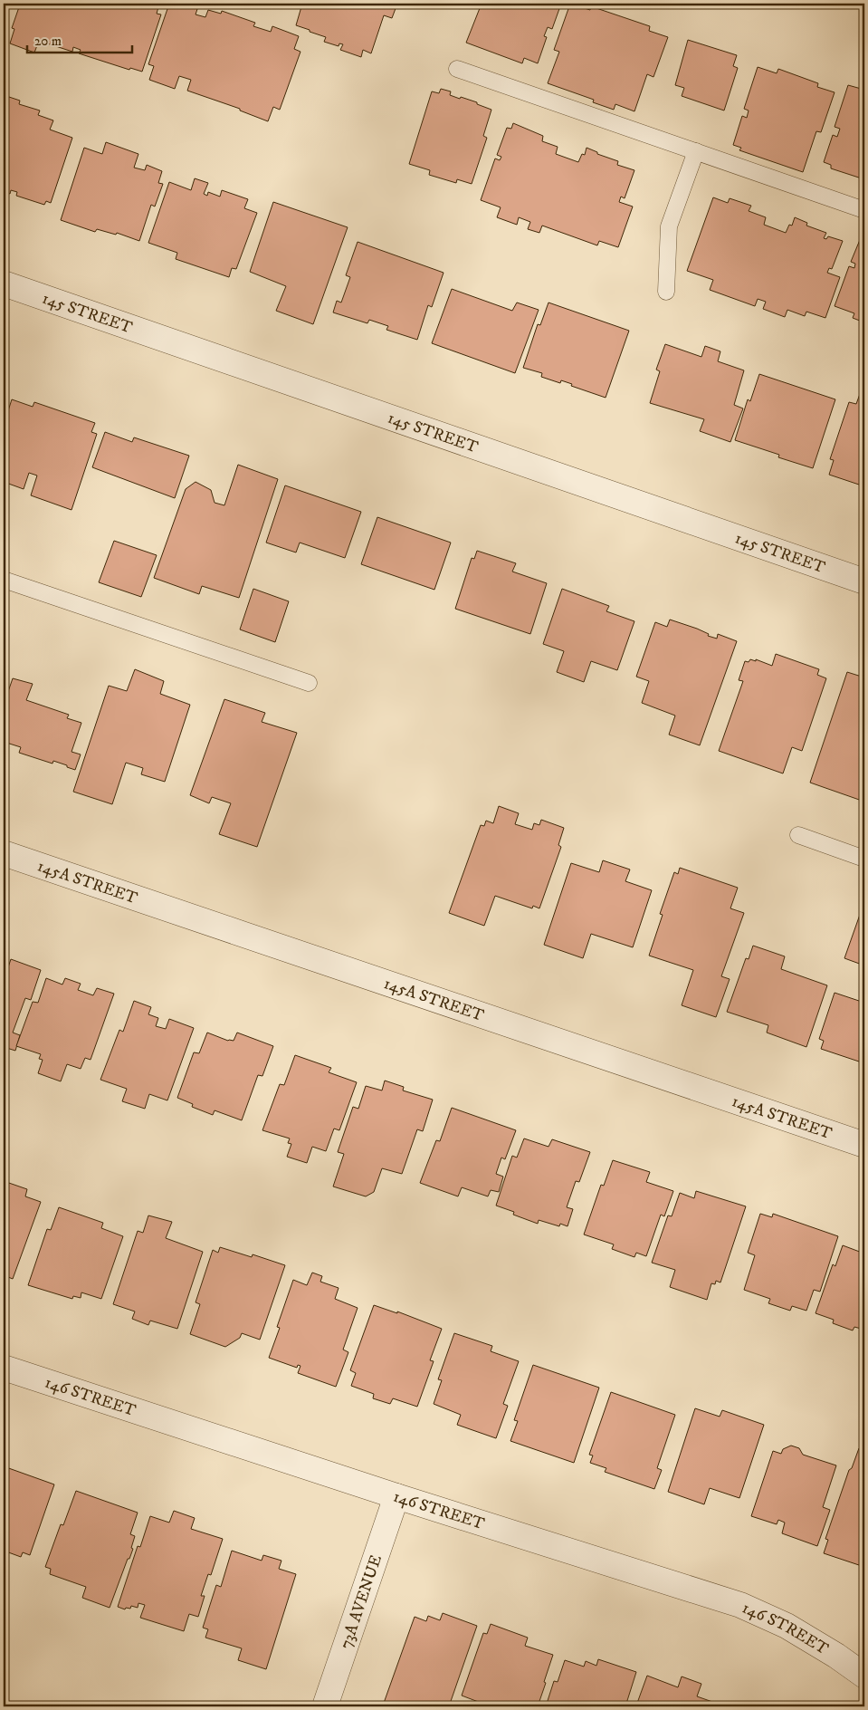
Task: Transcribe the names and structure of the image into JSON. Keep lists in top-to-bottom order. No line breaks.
{"streets":{"street":["145 STREET","145A STREET","146 STREET","73A AVENUE"]},"crossings":[["146 STREET","73A AVENUE"]],"scale_bar":"20 m"}
